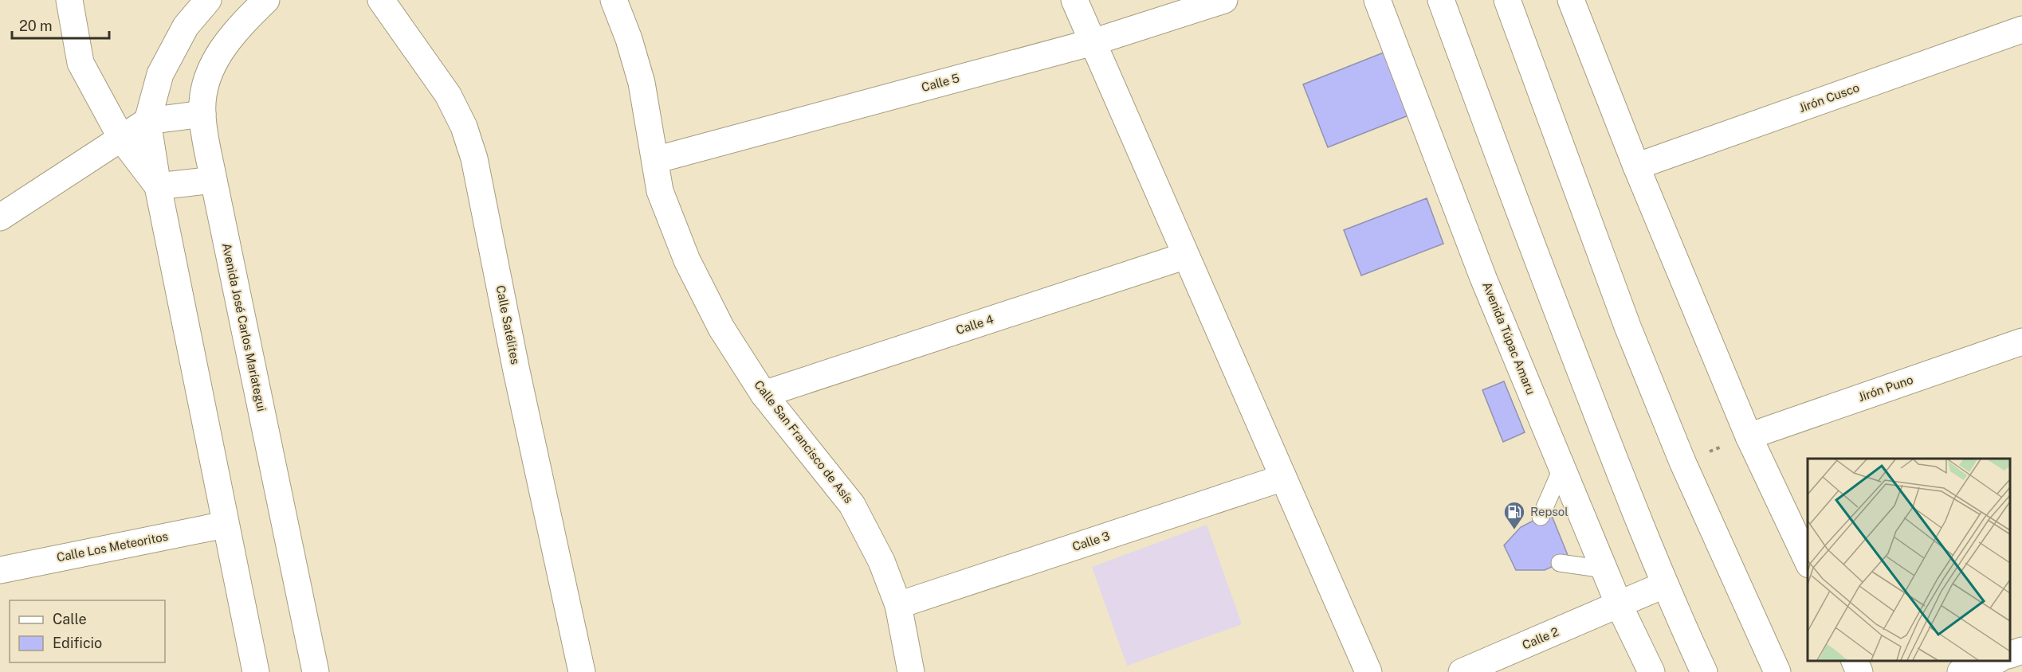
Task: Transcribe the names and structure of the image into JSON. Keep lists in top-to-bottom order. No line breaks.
{"streets":{"main road":["Calle 5","Jirón Cusco","Calle Satélites","Calle 4","Avenida José Carlos Maríategui","Avenida Túpac Amaru","Jirón Puno","Calle San Francisco de Asís","Calle 3","Calle Los Meteoritos","Calle 2"]},"crossings":[["Calle 5","Calle San Francisco de Asís"],["Calle 4","Calle San Francisco de Asís"],["Avenida Túpac Amaru","Calle 2"],["Calle San Francisco de Asís","Calle 3"]],"places":{"fuel station":["Repsol"]},"legend":["Calle","Edificio"],"scale_bar":"20 m"}
